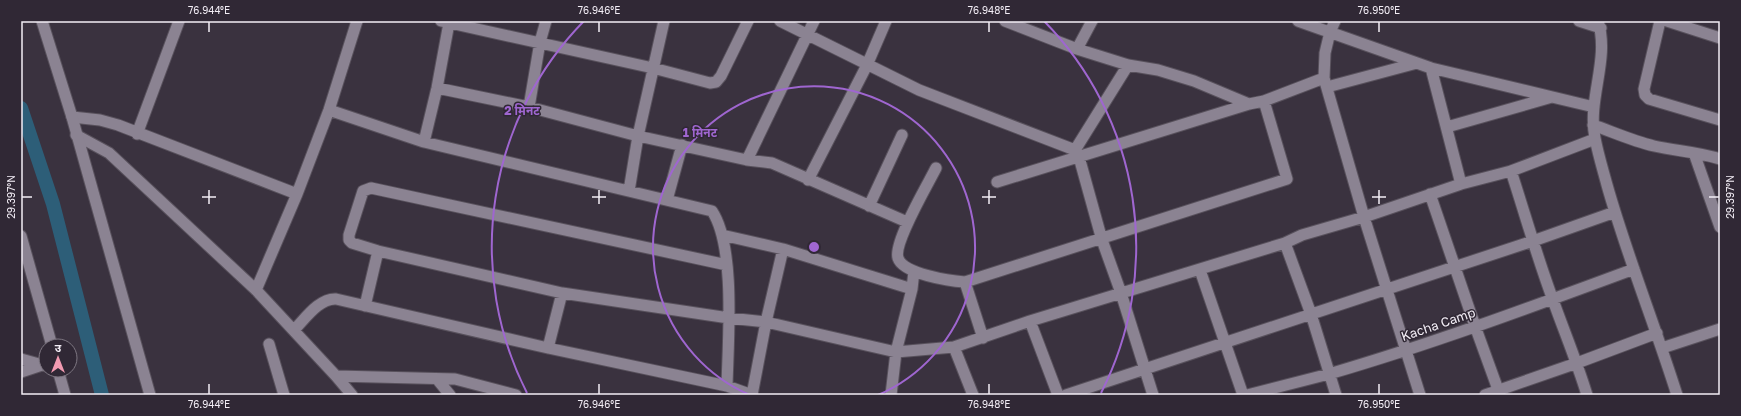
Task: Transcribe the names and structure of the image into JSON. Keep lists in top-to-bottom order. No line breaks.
{"streets":{"street":["Kacha Camp"]},"north":"top","coordinates":["76.944°E","76.946°E","76.948°E","76.950°E","29.397°N"],"rings":["2 मिनट","1 मिनट"]}
